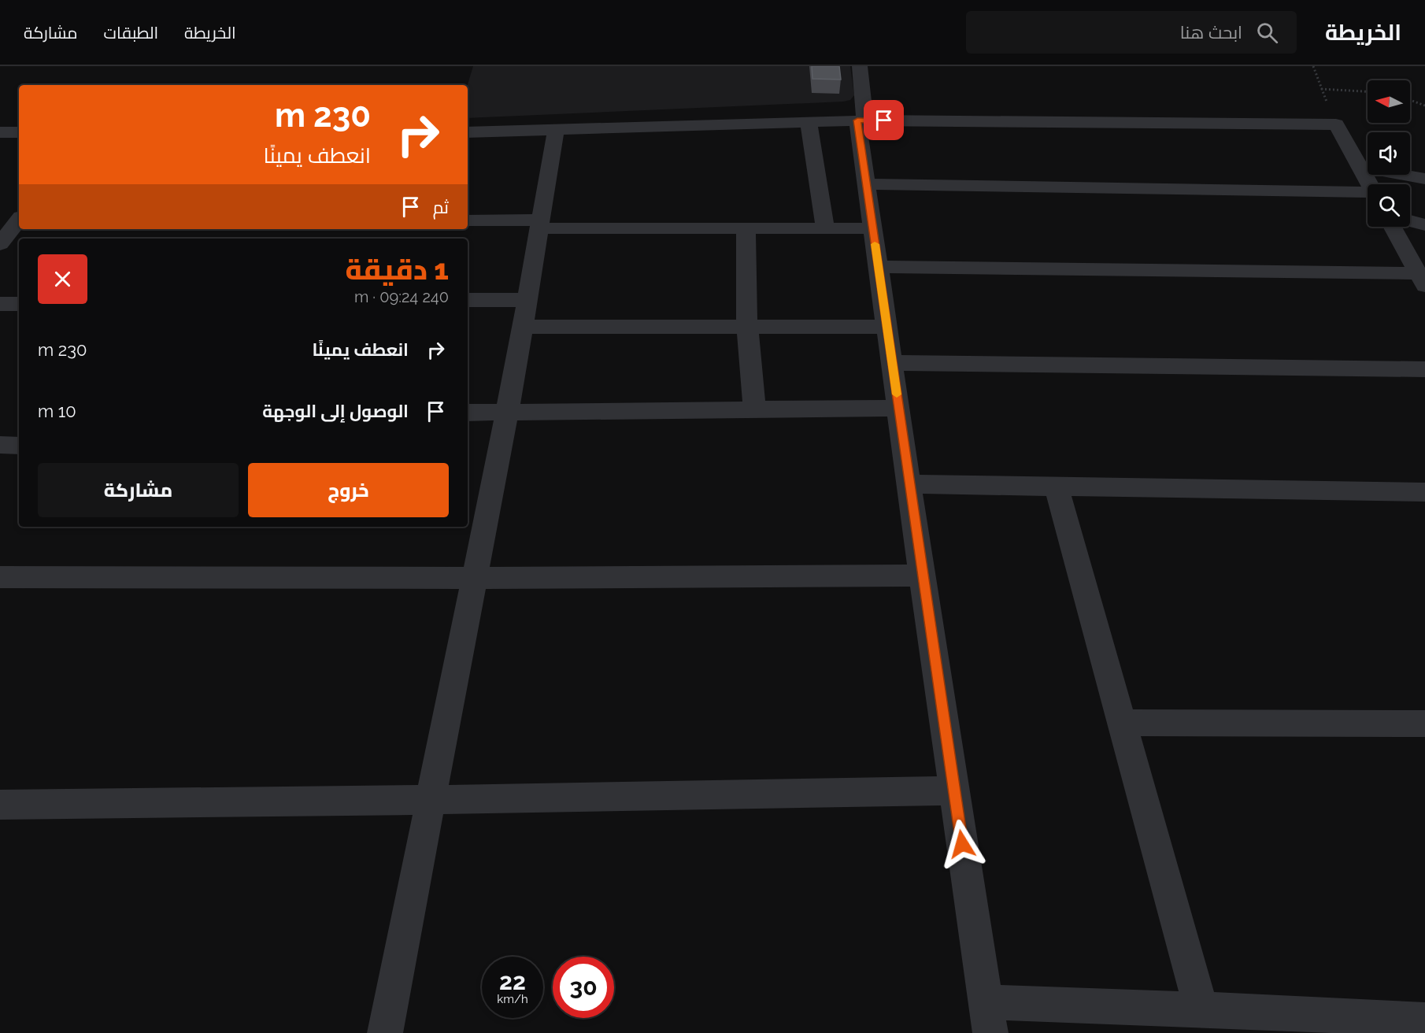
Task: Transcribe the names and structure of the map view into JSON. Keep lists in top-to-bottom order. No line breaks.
{"north":"left","page":{"header":"الخريطة","search":"ابحث هنا","nav":["الخريطة","الطبقات","مشاركة"],"turn":["230 m","انعطف يمينًا"],"then":"ثم","heading":["1 دقيقة","240 m · 09:24"],"list":[{"name":"انعطف يمينًا","value":"230 m"},{"name":"الوصول إلى الوجهة","value":"10 m"}],"buttons":["خروج","مشاركة"],"speed":"22 km/h","limit":"30"}}
